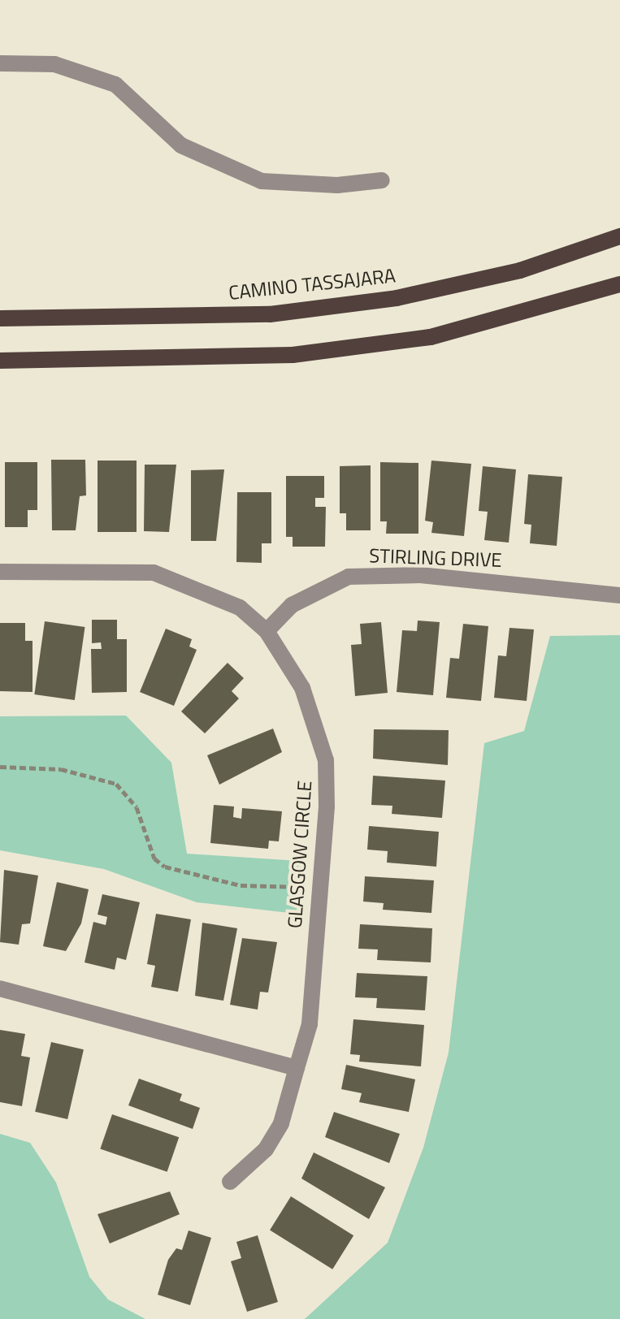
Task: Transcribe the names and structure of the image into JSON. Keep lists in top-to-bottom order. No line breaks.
{"streets":{"main road":["CAMINO TASSAJARA"],"street":["STIRLING DRIVE","GLASGOW CIRCLE"]},"crossings":[["STIRLING DRIVE","GLASGOW CIRCLE"]]}
